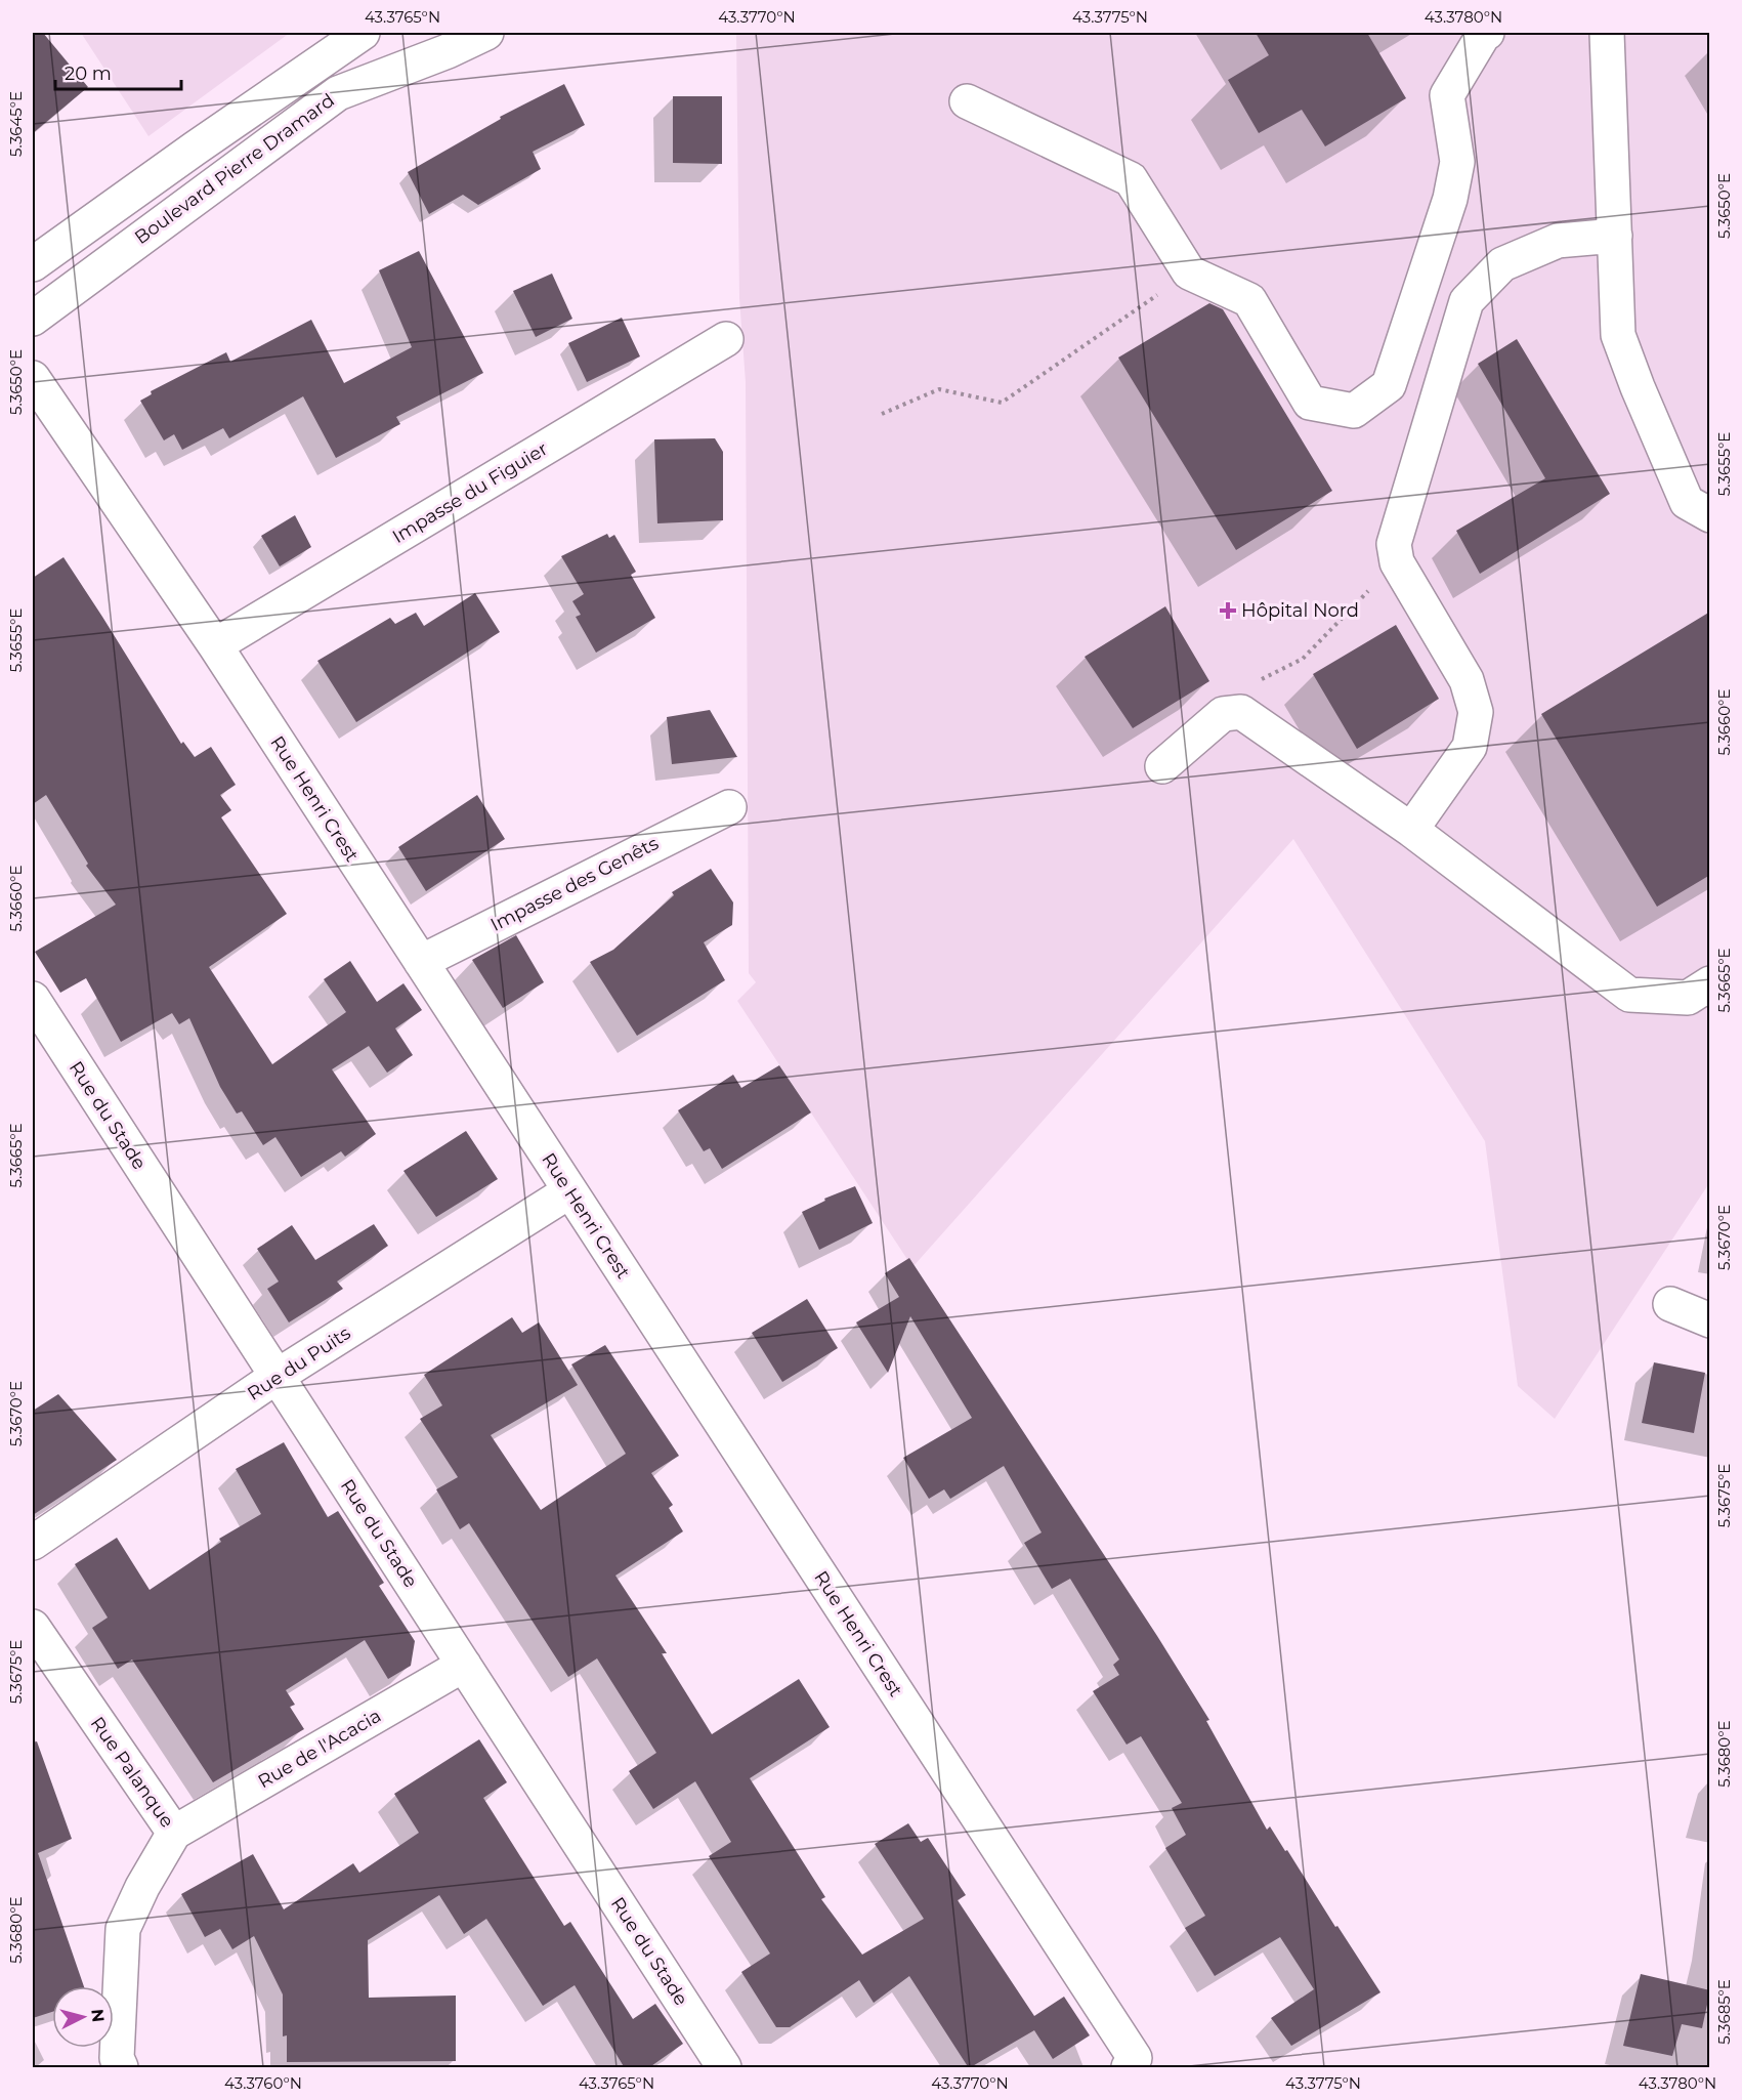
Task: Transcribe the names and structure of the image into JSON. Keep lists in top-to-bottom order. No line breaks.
{"streets":{"street":["Boulevard Pierre Dramard","Impasse du Figuier","Rue Henri Crest","Impasse des Genêts","Rue du Stade","Rue du Puits","Rue de l'Acacia","Rue Palanque"]},"crossings":[["Impasse du Figuier","Rue Henri Crest"],["Rue Henri Crest","Impasse des Genêts"],["Rue Henri Crest","Rue du Puits"],["Rue du Stade","Rue du Puits"],["Rue du Stade","Rue de l'Acacia"],["Rue de l'Acacia","Rue Palanque"]],"places":{"health":["Hôpital Nord"]},"scale_bar":"20 m","north":"right","coordinates":["43.3765°N","43.3770°N","43.3775°N","43.3780°N","5.3645°E","5.3650°E","5.3655°E","5.3660°E","5.3665°E","5.3670°E","5.3675°E","5.3680°E","5.3685°E","43.3760°N"]}
